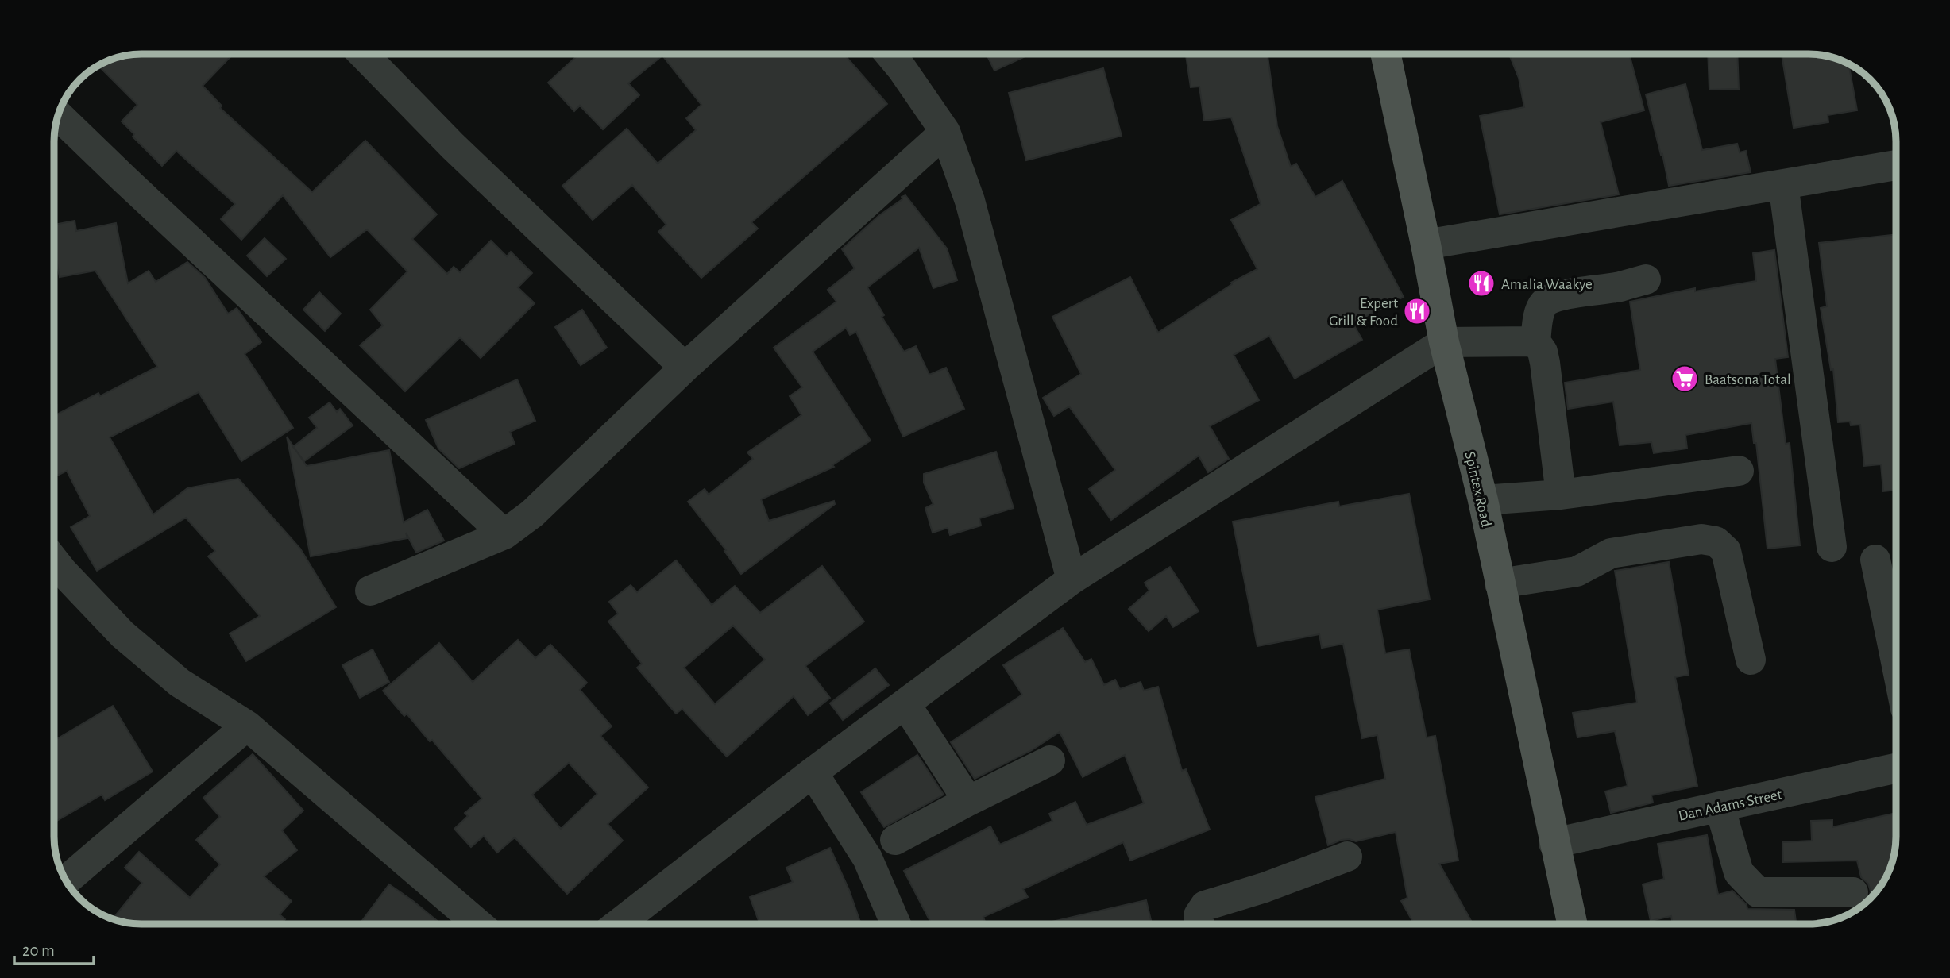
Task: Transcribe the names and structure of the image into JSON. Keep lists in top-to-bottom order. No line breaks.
{"streets":{"main road":["Spintex Road"],"street":["Dan Adams Street"]},"crossings":[["Spintex Road","Dan Adams Street"]],"places":{"restaurant":["Amalia Waakye","Expert Grill & Food"],"supermarket":["Baatsona Total"]},"scale_bar":"20 m"}
